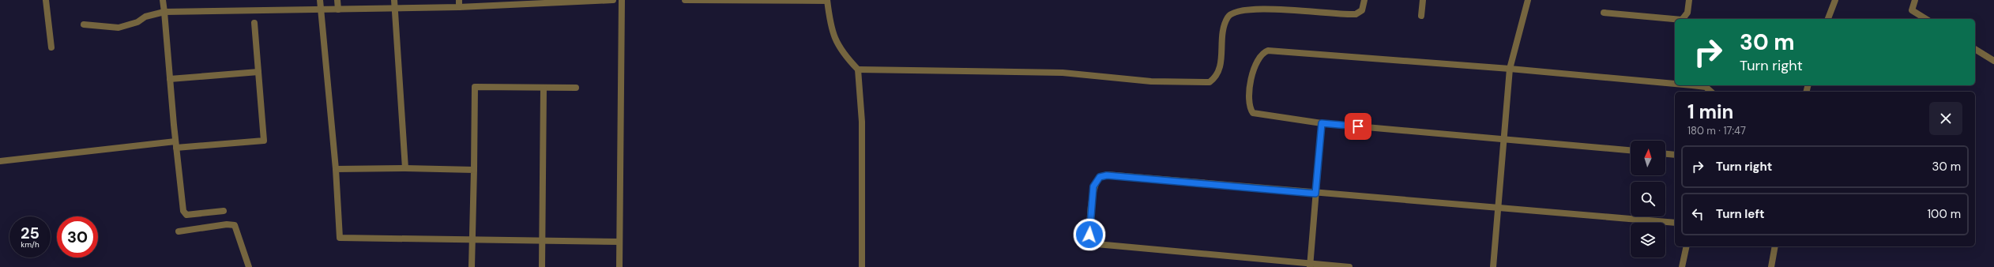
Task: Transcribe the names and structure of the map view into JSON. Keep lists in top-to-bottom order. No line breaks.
{"north":"top","page":{"turn":["30 m","Turn right"],"heading":["1 min","180 m · 17:47"],"list":[{"name":"Turn right","value":"30 m"},{"name":"Turn left","value":"100 m"}],"speed":"25 km/h","limit":"30"}}
